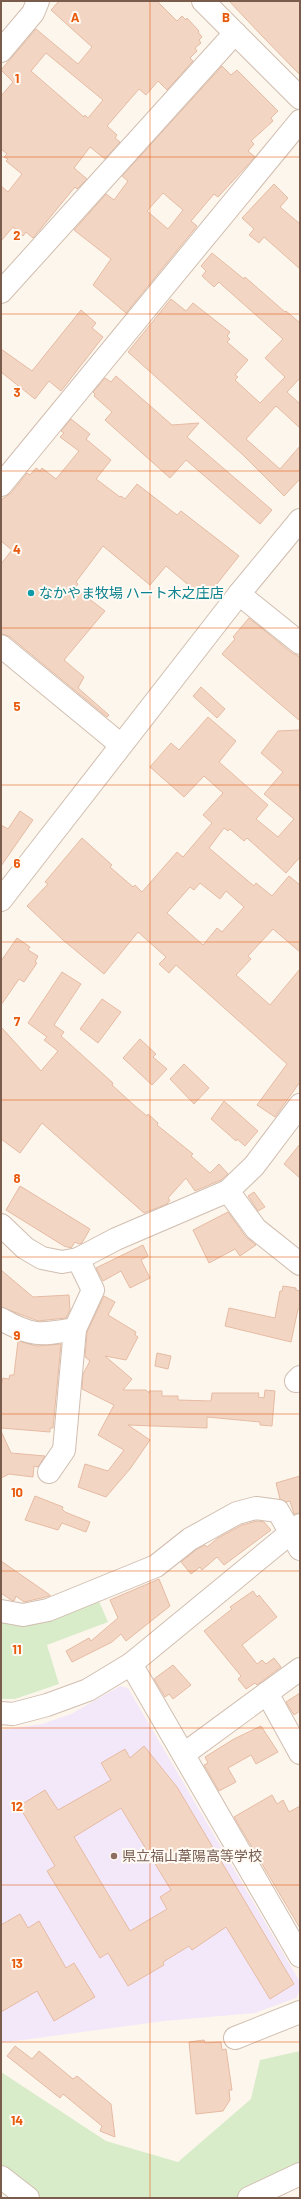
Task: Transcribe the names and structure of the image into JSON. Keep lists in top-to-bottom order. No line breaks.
{"places":["なかやま牧場 ハート木之庄店","県立福山葦陽高等学校"],"grid":{"columns":["A","B"],"rows":["1","2","3","4","5","6","7","8","9","10","11","12","13","14"]}}
